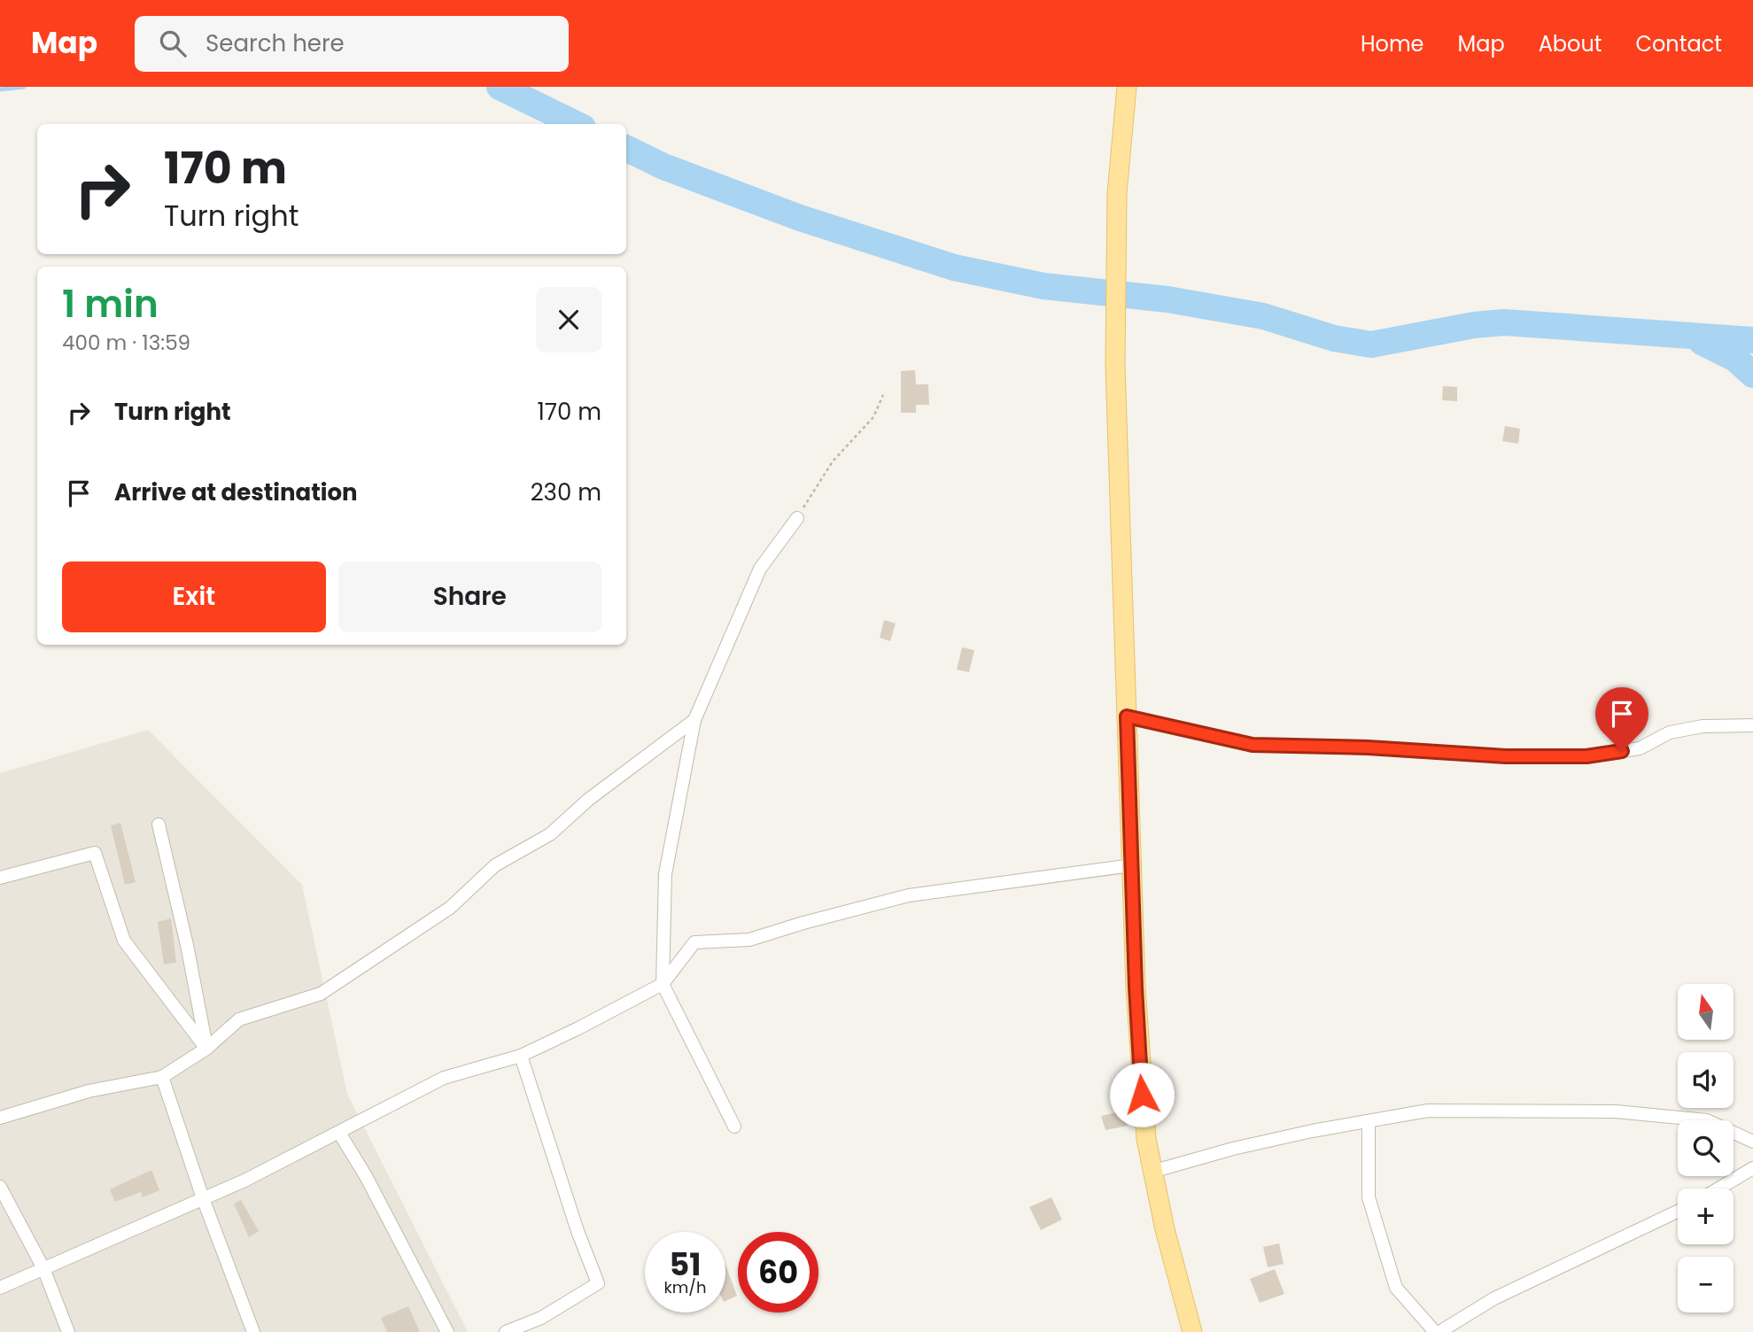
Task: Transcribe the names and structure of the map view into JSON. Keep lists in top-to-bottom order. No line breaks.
{"north":"top","page":{"header":"Map","search":"Search here","nav":["Home","Map","About","Contact"],"turn":["170 m","Turn right"],"heading":["1 min","400 m · 13:59"],"list":[{"name":"Turn right","value":"170 m"},{"name":"Arrive at destination","value":"230 m"}],"buttons":["Exit","Share"],"map_buttons":["+","−"],"speed":"51 km/h","limit":"60"}}
